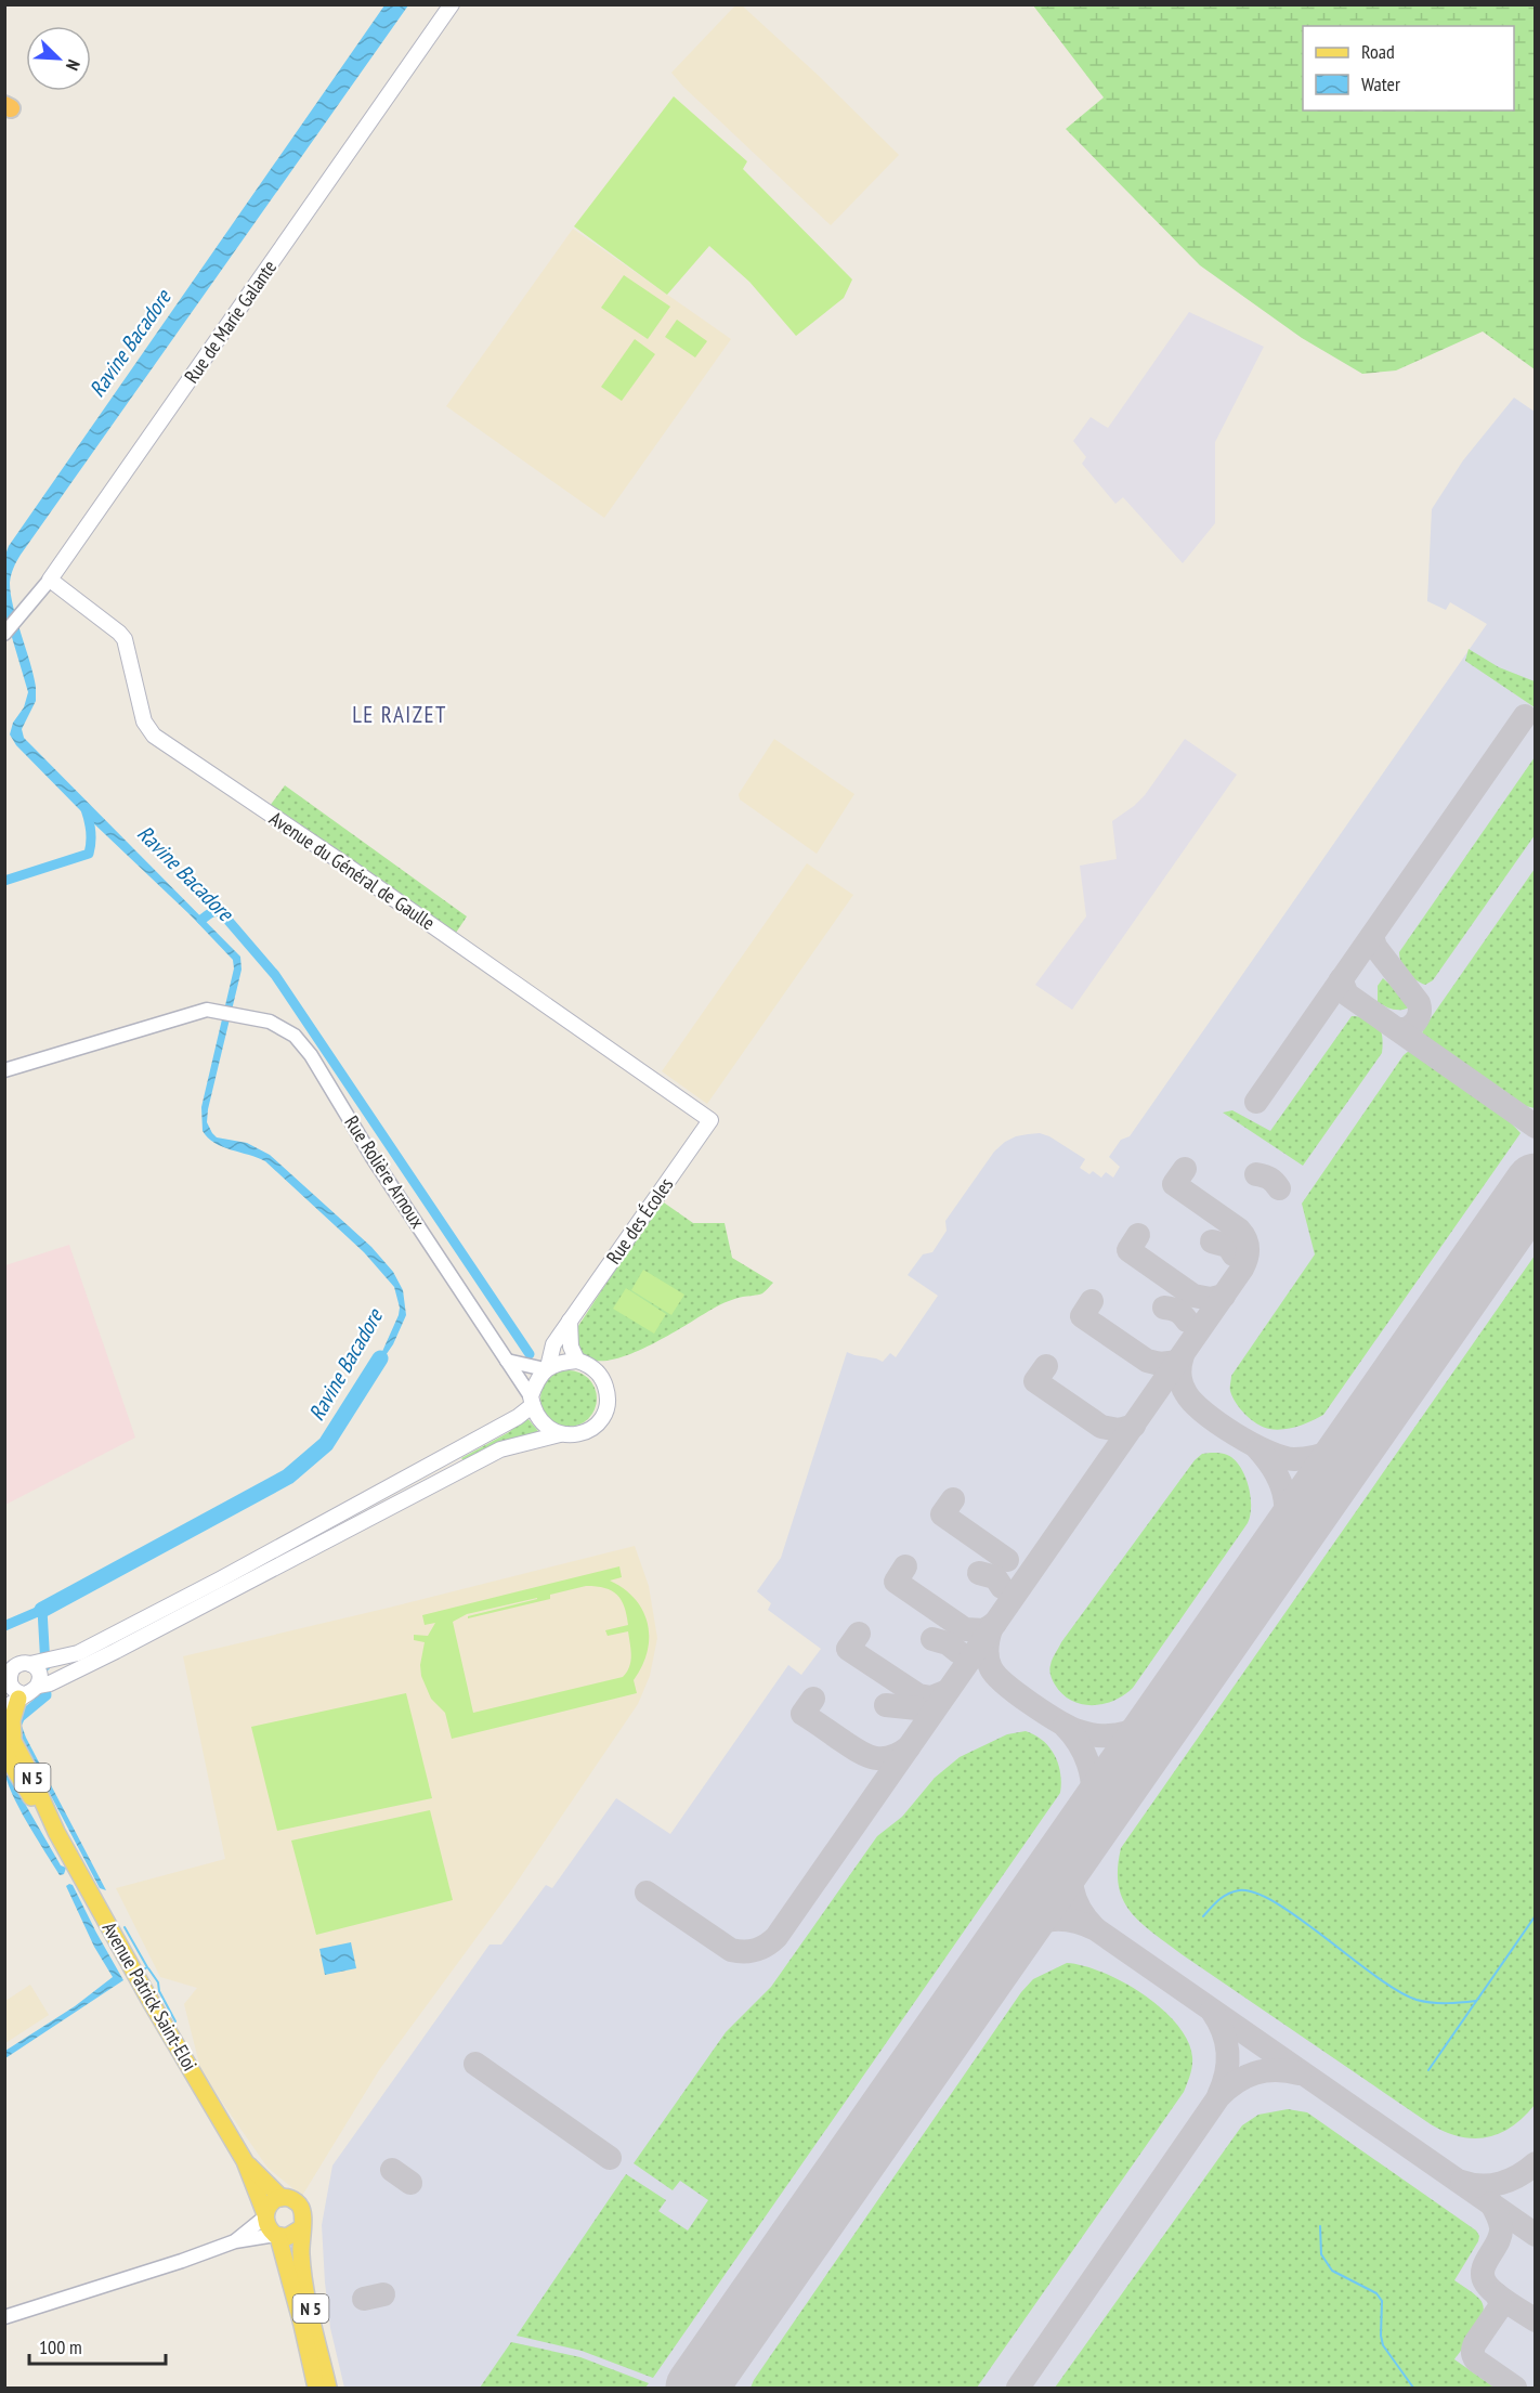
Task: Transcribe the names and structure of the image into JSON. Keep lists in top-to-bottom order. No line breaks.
{"streets":{"main road":["Rue de Marie Galante","Avenue du Général de Gaulle","Rue des Écoles","N 5","Avenue Patrick Saint-Eloi"],"street":["Rue Rolière Arnoux"]},"crossings":[["Rue de Marie Galante","Avenue du Général de Gaulle"],["Avenue du Général de Gaulle","Rue des Écoles"],["Rue Rolière Arnoux","Rue des Écoles"],["N 5","Avenue Patrick Saint-Eloi"]],"districts":["LE RAIZET"],"water":["Ravine Bacadore"],"legend":["Road","Water"],"scale_bar":"100 m","north":"bottom right"}
